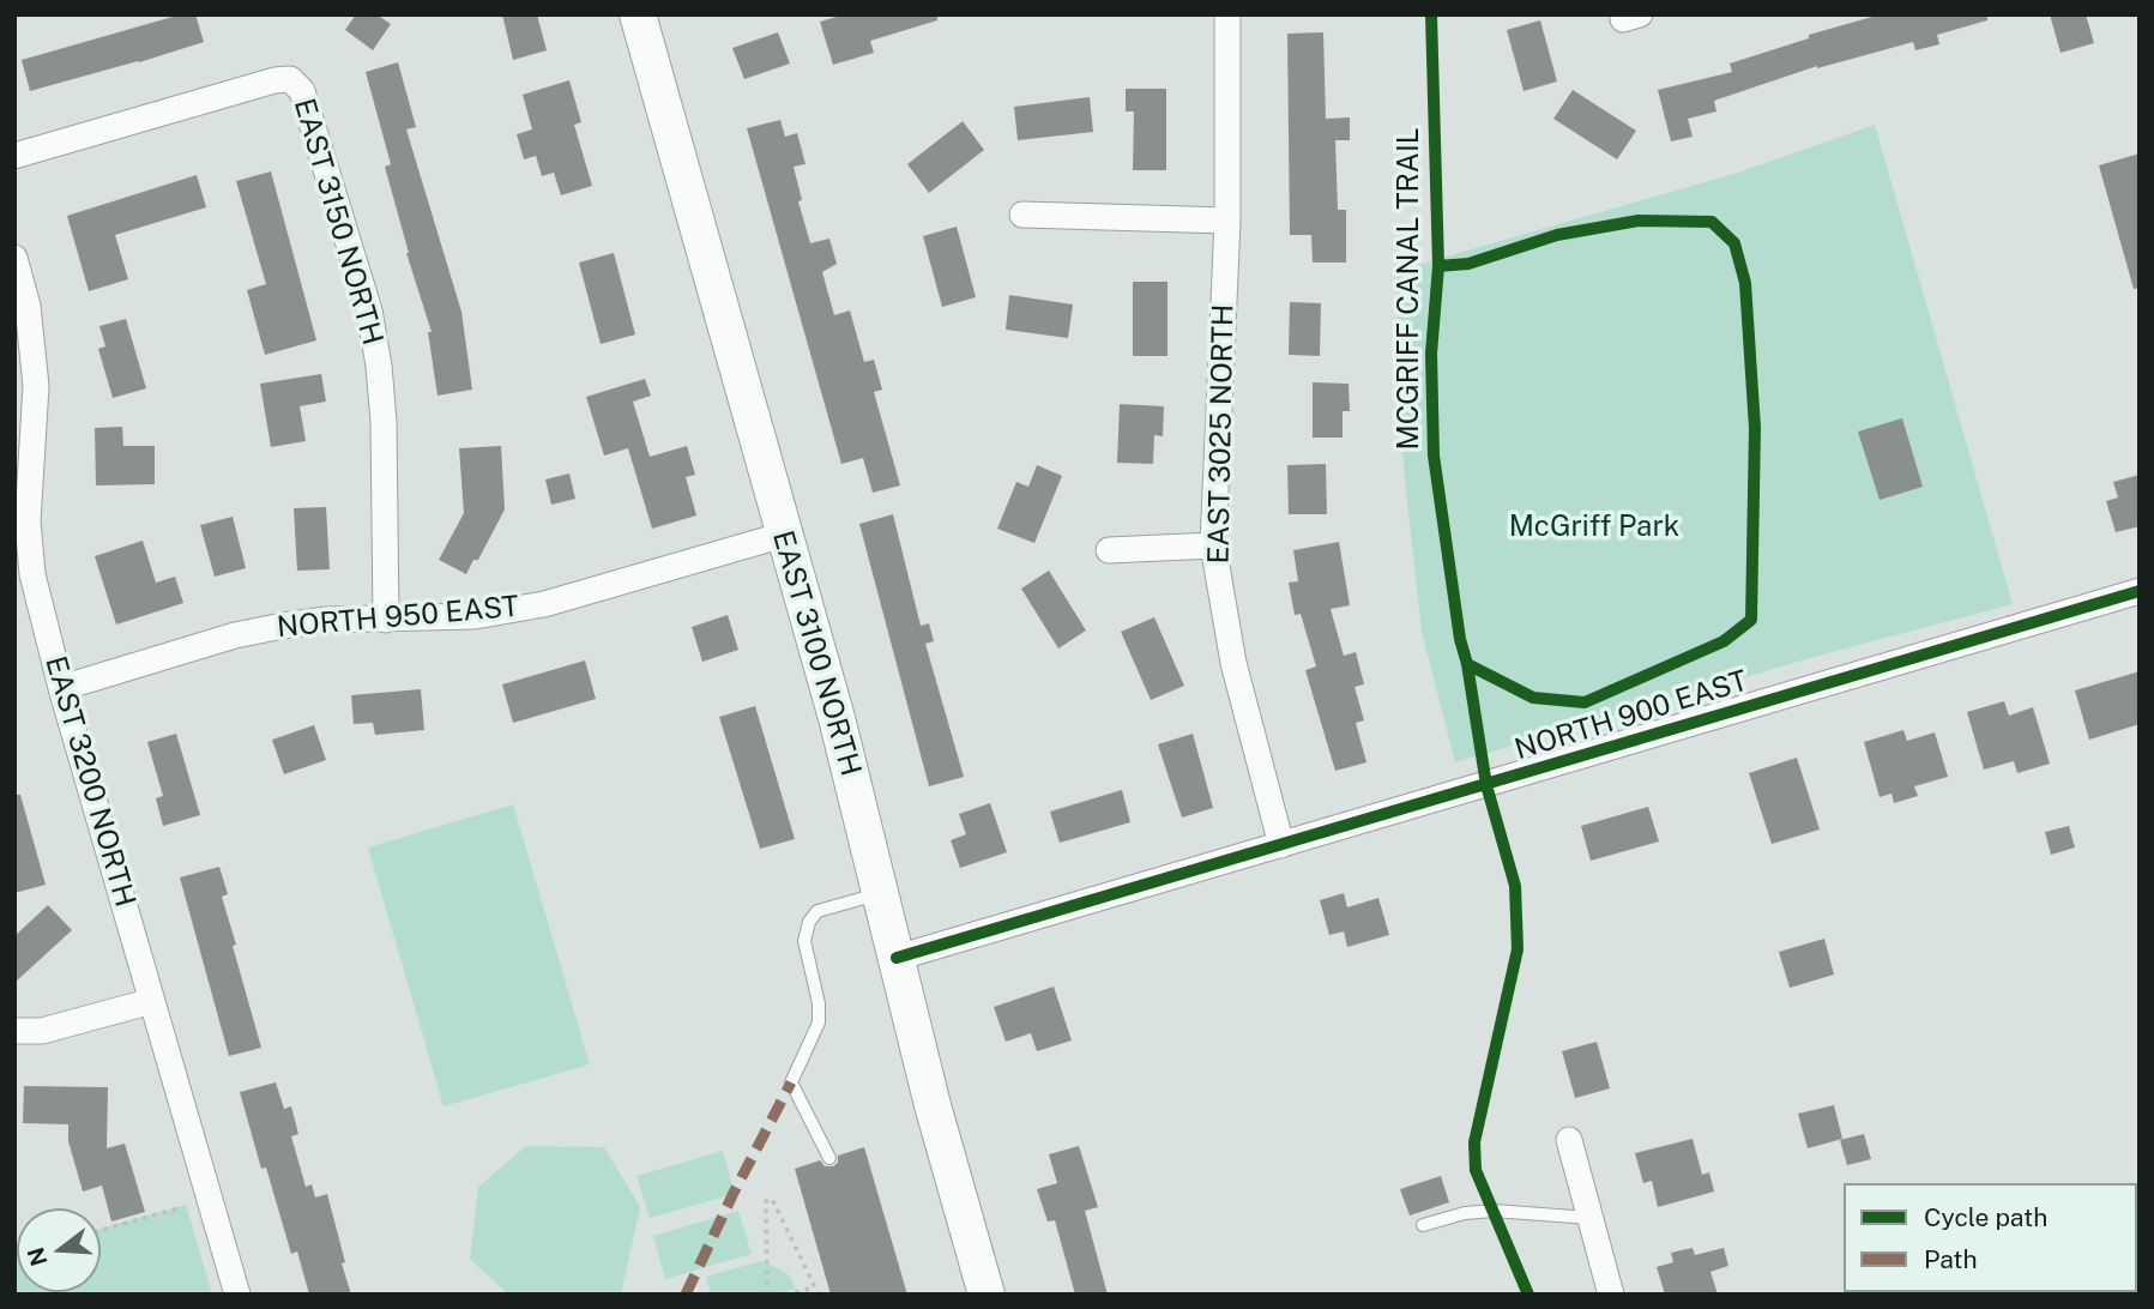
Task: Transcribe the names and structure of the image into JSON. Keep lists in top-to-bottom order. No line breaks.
{"streets":{"main road":["EAST 3100 NORTH"],"street":["EAST 3150 NORTH","EAST 3025 NORTH","NORTH 950 EAST","NORTH 900 EAST","EAST 3200 NORTH"],"cycle path":["MCGRIFF CANAL TRAIL"]},"crossings":[["EAST 3150 NORTH","NORTH 950 EAST"],["EAST 3025 NORTH","NORTH 900 EAST"],["NORTH 950 EAST","EAST 3100 NORTH"],["NORTH 950 EAST","EAST 3200 NORTH"],["EAST 3100 NORTH","NORTH 900 EAST"]],"parks":["McGriff Park"],"legend":["Cycle path","Path"],"north":"left"}
